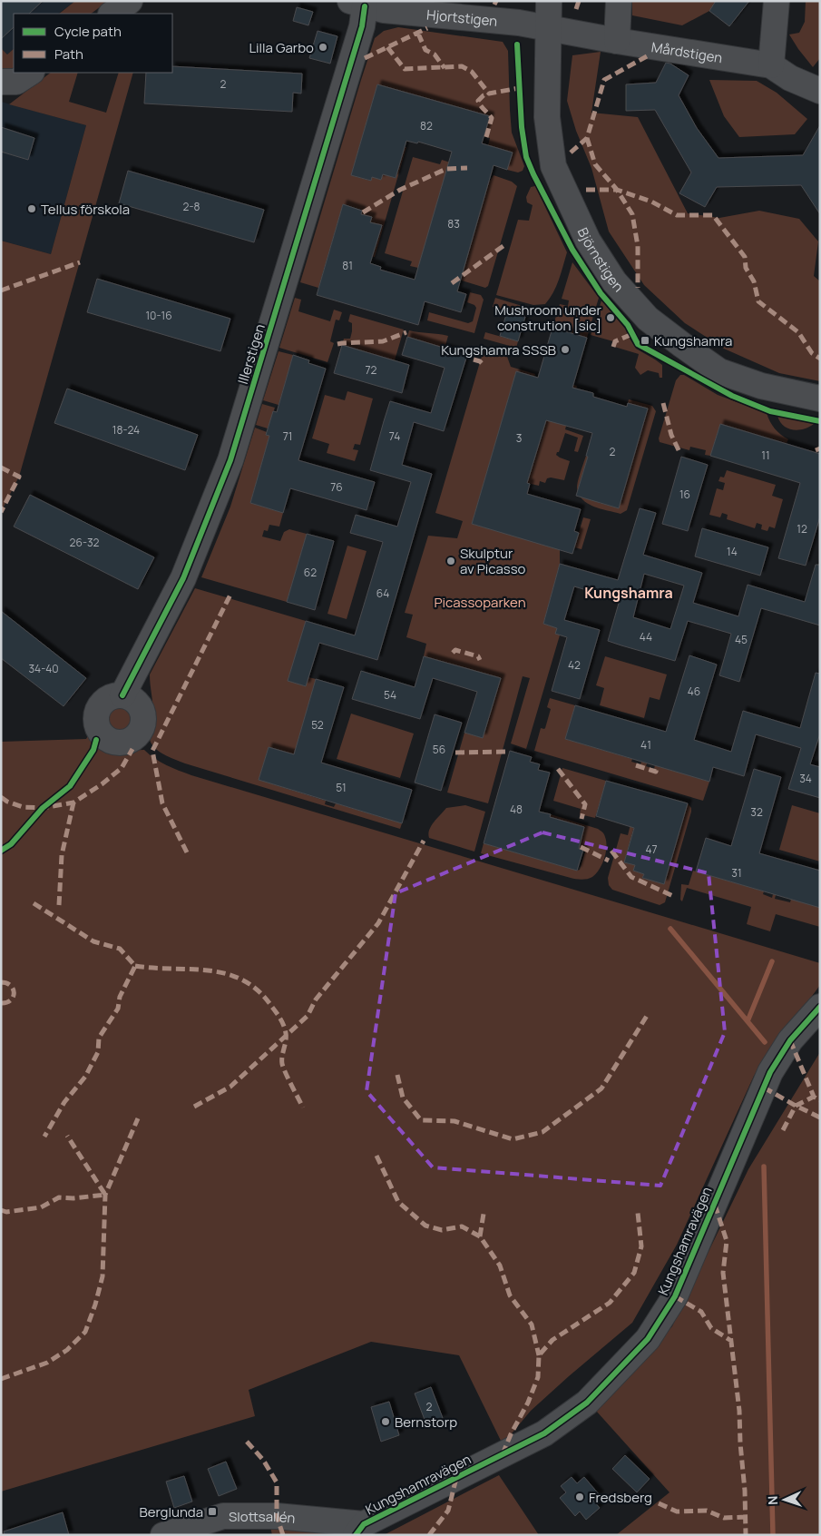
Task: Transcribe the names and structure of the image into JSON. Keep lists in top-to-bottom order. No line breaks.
{"streets":{"street":["Hjortstigen","Mårdstigen","Björnstigen","Illerstigen","Kungshamravägen","Slottsallén"]},"crossings":[["Hjortstigen","Mårdstigen"],["Hjortstigen","Björnstigen"],["Hjortstigen","Illerstigen"],["Mårdstigen","Björnstigen"],["Kungshamravägen","Slottsallén"]],"districts":["Kungshamra"],"parks":["Picassoparken"],"places":{"other":["Lilla Garbo","Tellus förskola","Mushroom under constrution [sic]","Kungshamra SSSB","Skulptur av Picasso","Bernstorp","Fredsberg"],"transit":["Kungshamra","Berglunda"]},"house_numbers":["2","82","2-8","83","81","10-16","72","18-24","71","74","3","2","11","76","16","12","26-32","14","62","64","44","45","42","34-40","46","54","52","41","56","34","51","48","32","47","31","2"],"legend":["Cycle path","Path"],"north":"left"}
